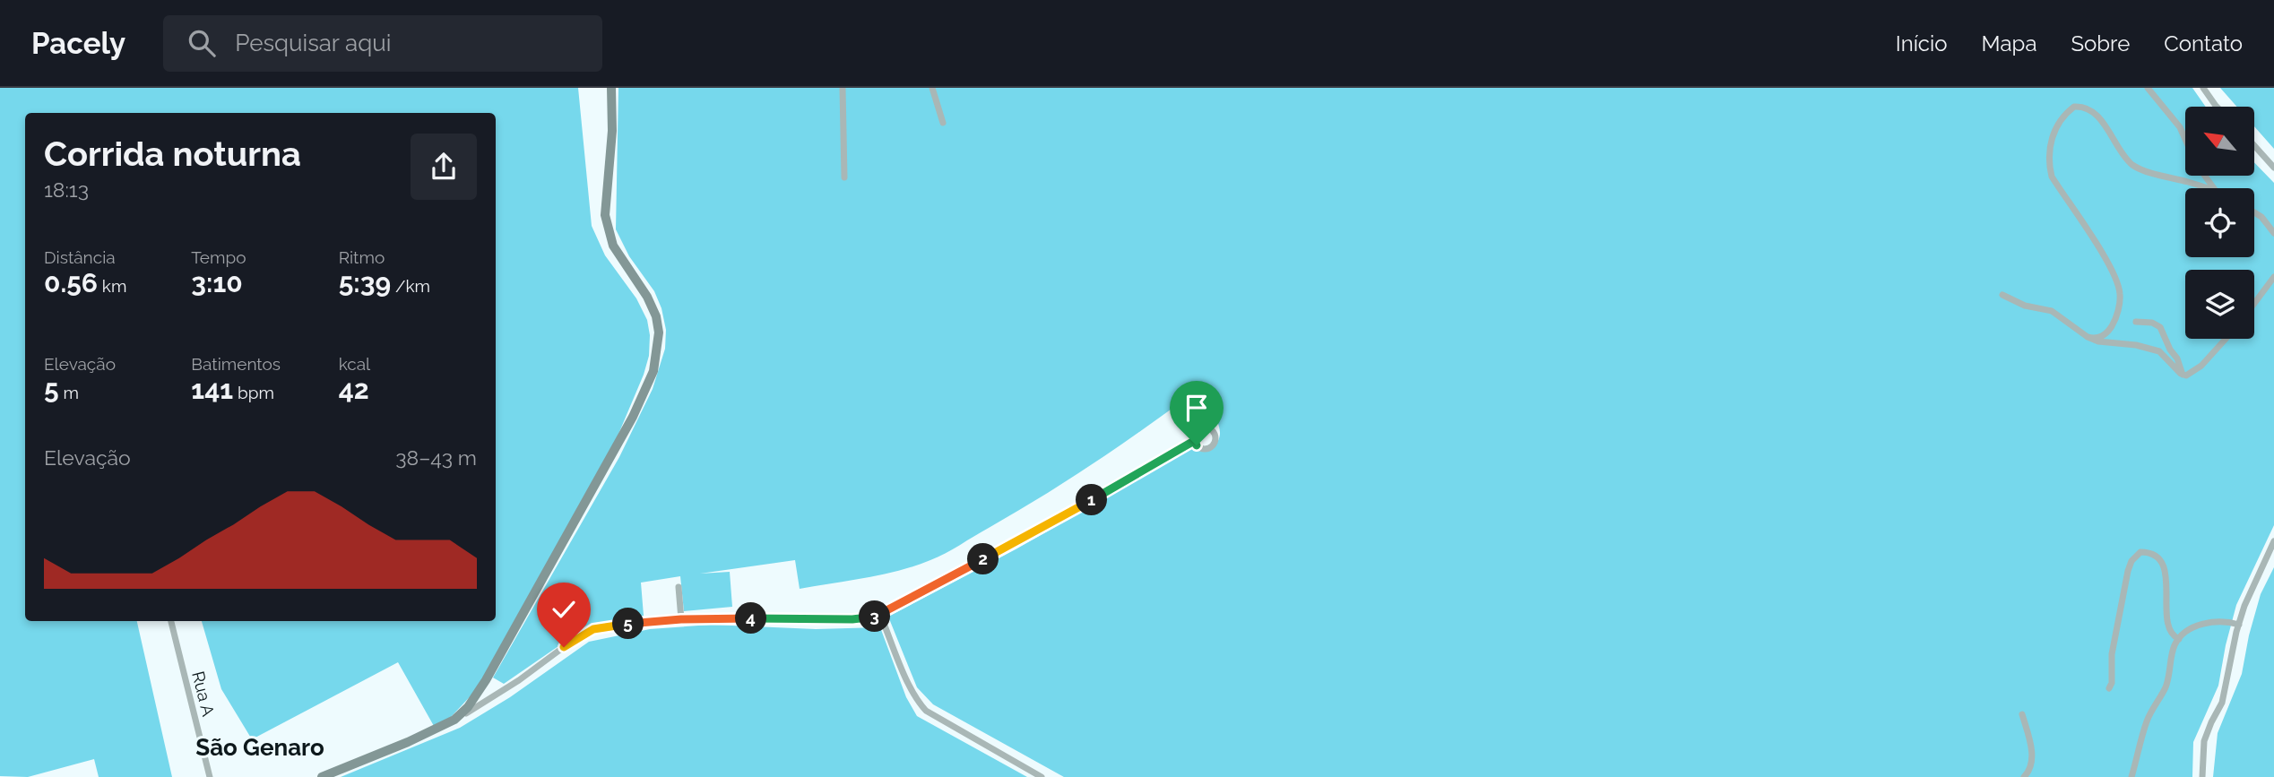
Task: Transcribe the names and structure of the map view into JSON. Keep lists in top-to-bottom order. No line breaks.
{"streets":{"street":["Rua A"]},"districts":["São Genaro"],"north":"top left","page":{"header":"Pacely","search":"Pesquisar aqui","nav":["Início","Mapa","Sobre","Contato"],"heading":["Corrida noturna","18:13"],"stats":[["Distância","0.56 km"],["Tempo","3:10"],["Ritmo","5:39 /km"],["Elevação","5 m"],["Batimentos","141 bpm"],["kcal","42"]],"chart":["Elevação","38–43 m"],"pins":["1","2","3","4","5"]}}
